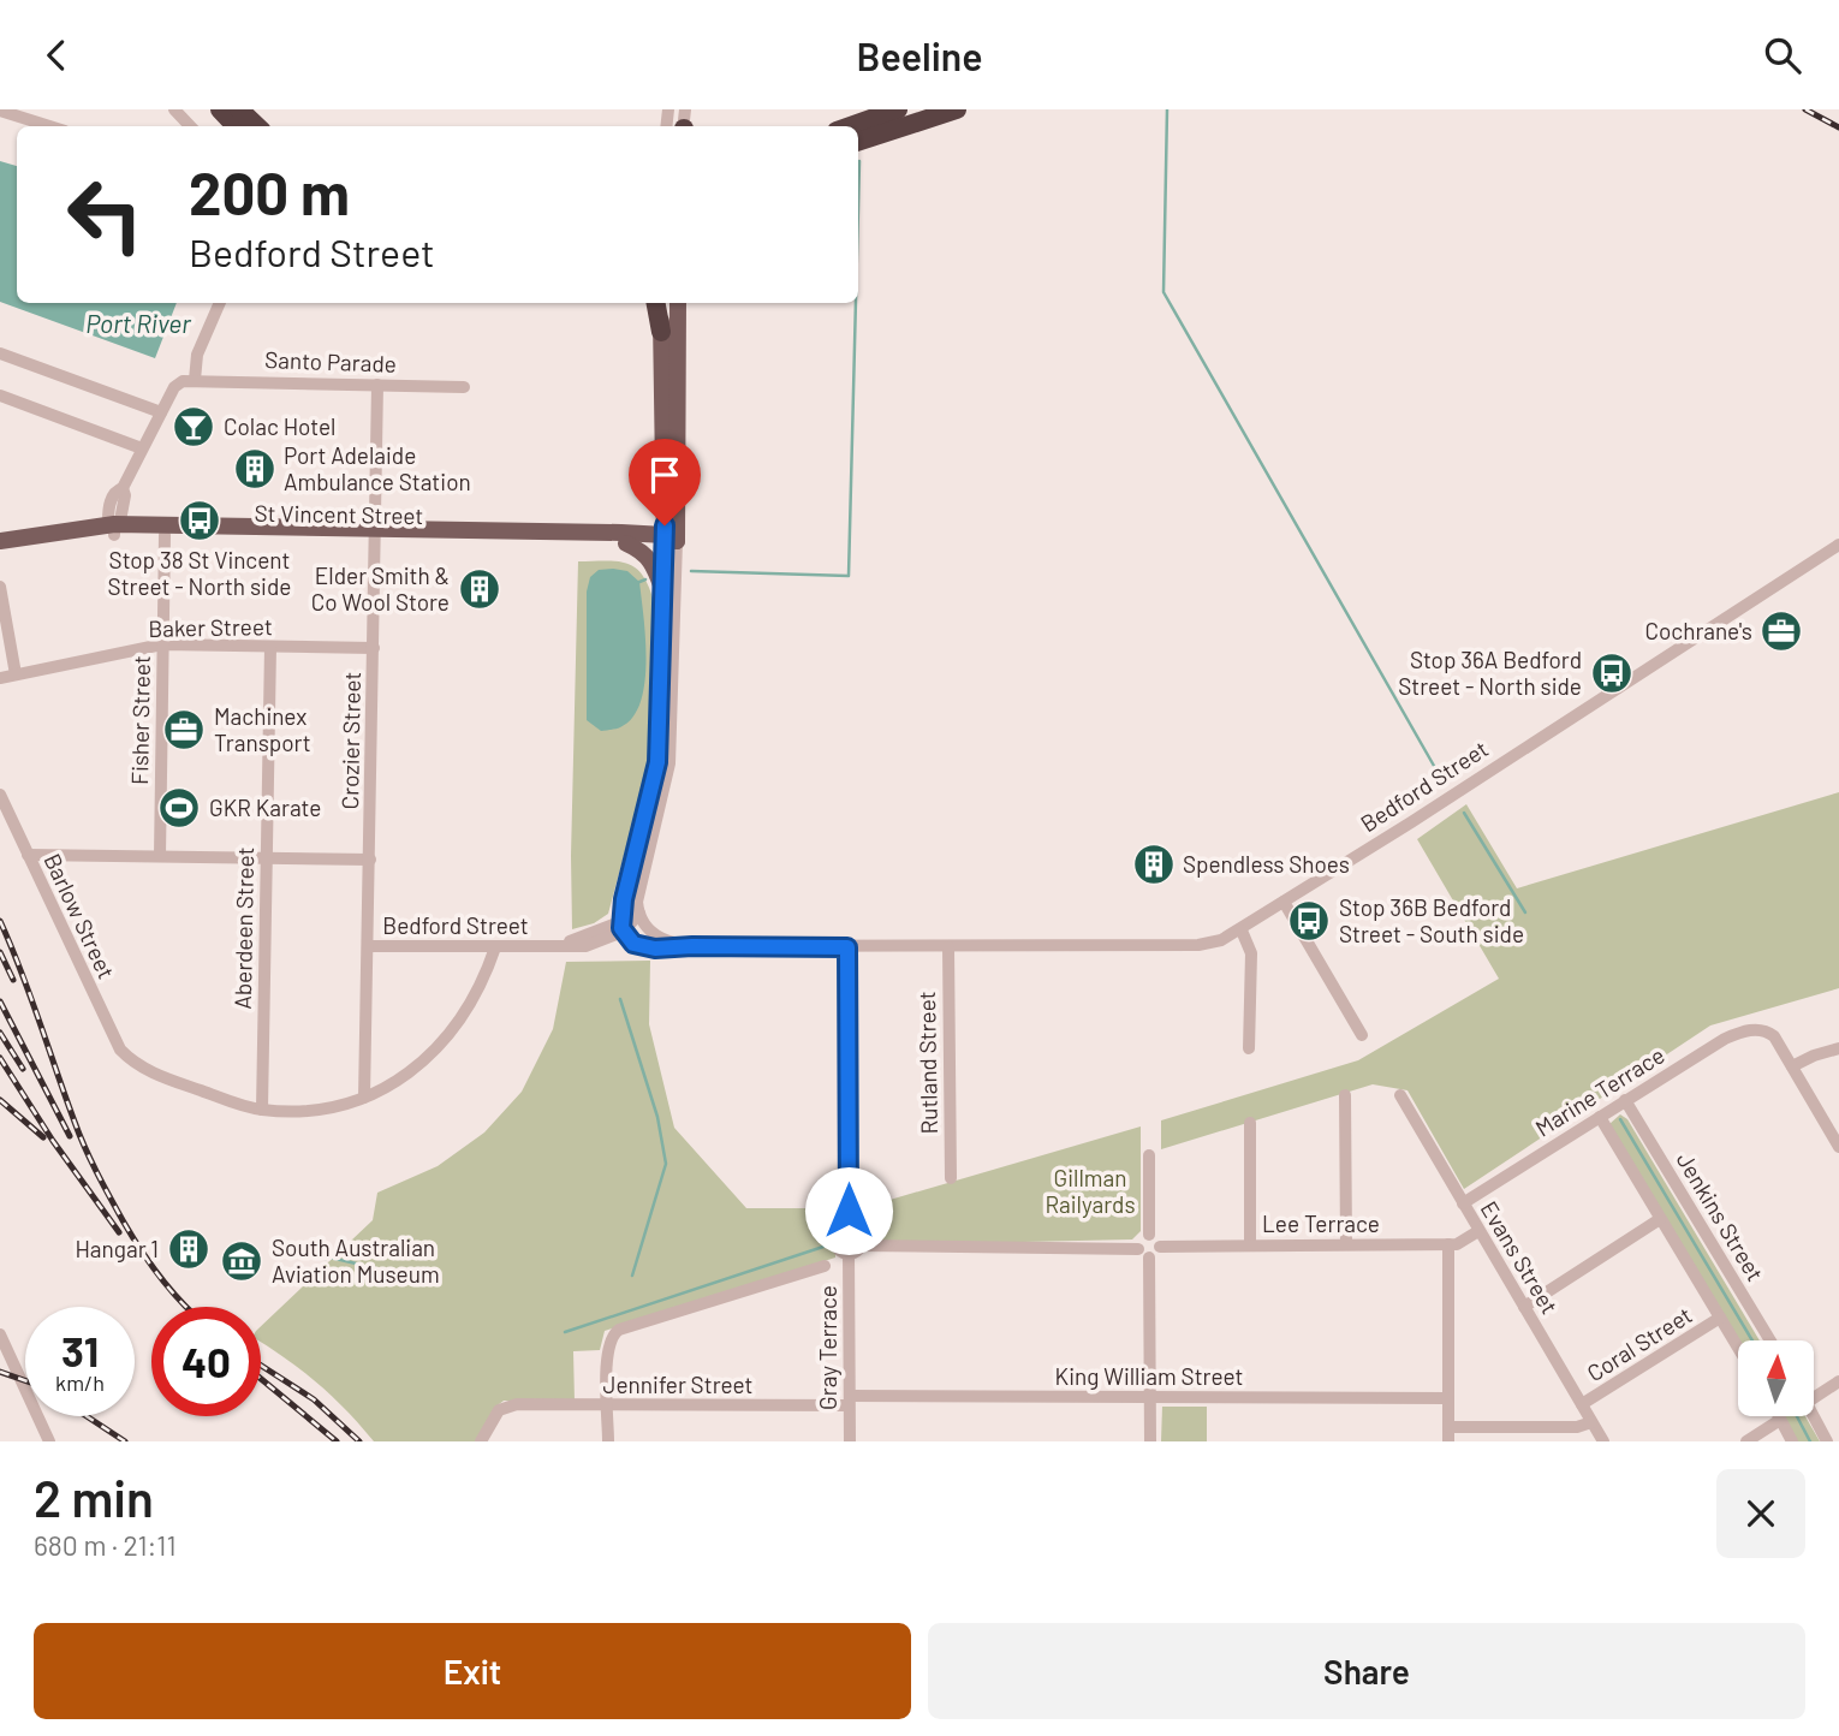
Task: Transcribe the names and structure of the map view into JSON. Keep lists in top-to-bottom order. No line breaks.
{"streets":{"main road":["St Vincent Street"],"street":["Santo Parade","Baker Street","Fisher Street","Crozier Street","Bedford Street","Barlow Street","Aberdeen Street","Rutland Street","Marine Terrace","Jenkins Street","Lee Terrace","Evans Street","Coral Street","Gray Terrace","King William Street","Jennifer Street"]},"crossings":[["Santo Parade","Crozier Street"],["St Vincent Street","Fisher Street"],["St Vincent Street","Crozier Street"],["Baker Street","Fisher Street"],["Baker Street","Crozier Street"],["Baker Street","Aberdeen Street"],["Crozier Street","Bedford Street"],["Bedford Street","Rutland Street"],["Barlow Street","Aberdeen Street"],["Marine Terrace","Jenkins Street"],["Marine Terrace","Evans Street"],["Lee Terrace","Evans Street"],["Evans Street","Coral Street"],["Gray Terrace","King William Street"],["Gray Terrace","Jennifer Street"],["King William Street","Jennifer Street"]],"water":["Port River"],"parks":["Gillman Railyards"],"places":{"bar":["Colac Hotel"],"building":["Port Adelaide Ambulance Station","Elder Smith & Co Wool Store","Spendless Shoes","Hangar 1"],"bus stop":["Stop 38 St Vincent Street - North side","Stop 36A Bedford Street - North side","Stop 36B Bedford Street - South side"],"office":["Cochrane's","Machinex Transport"],"sports":["GKR Karate"],"museum":["South Australian Aviation Museum"]},"north":"top","page":{"header":"Beeline","turn":["200 m","Bedford Street"],"speed":"31 km/h","limit":"40","heading":["2 min","680 m · 21:11"],"buttons":["Exit","Share"]}}
